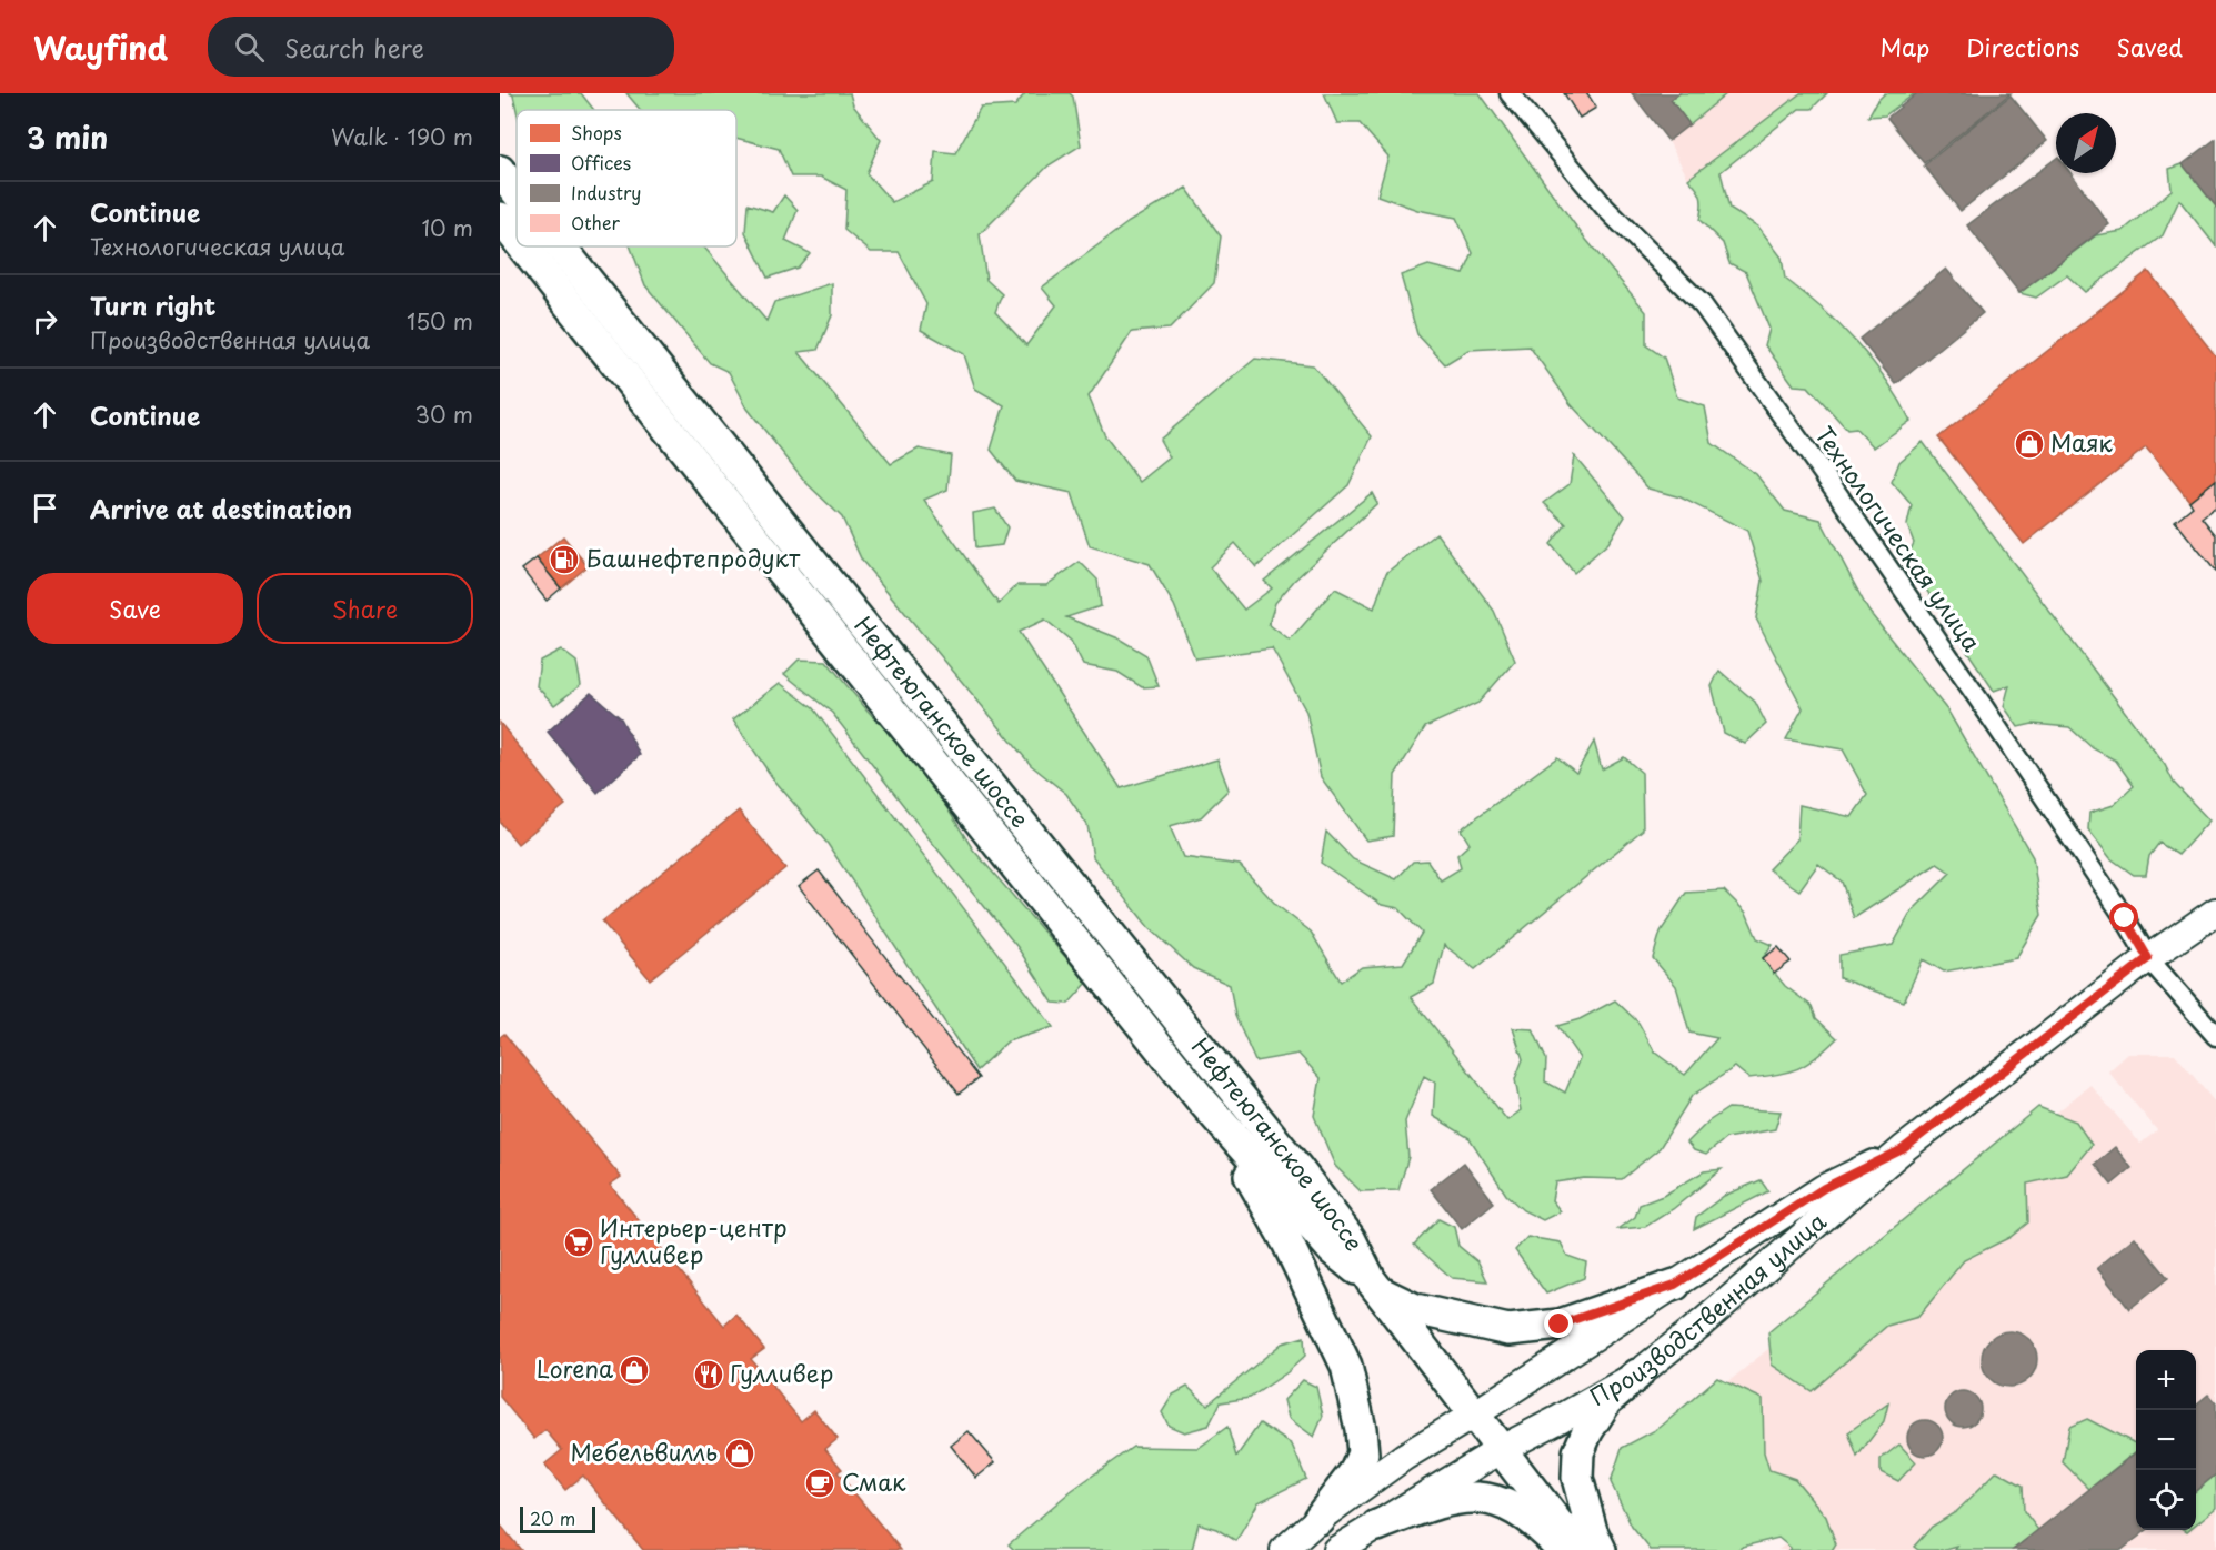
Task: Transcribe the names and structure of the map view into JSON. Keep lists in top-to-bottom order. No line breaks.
{"streets":{"main road":["Нефтеюганское шоссе","Производственная улица"],"street":["Технологическая улица"]},"crossings":[["Технологическая улица","Производственная улица"],["Нефтеюганское шоссе","Производственная улица"]],"places":{"shop":["Маяк","Lorena","Мебельвилль"],"fuel station":["Башнефтепродукт"],"supermarket":["Интерьер-центр Гулливер"],"restaurant":["Гулливер"],"cafe":["Смак"]},"legend":["Shops","Offices","Industry","Other"],"scale_bar":"20 m","north":"top right","page":{"header":"Wayfind","search":"Search here","nav":["Map","Directions","Saved"],"heading":["3 min","Walk · 190 m"],"list":[["Continue","Технологическая улица","10 m"],["Turn right","Производственная улица","150 m"],["Continue","30 m"],"Arrive at destination"],"buttons":["Save","Share"],"map_buttons":["+","−"],"scale":"20 m"}}
